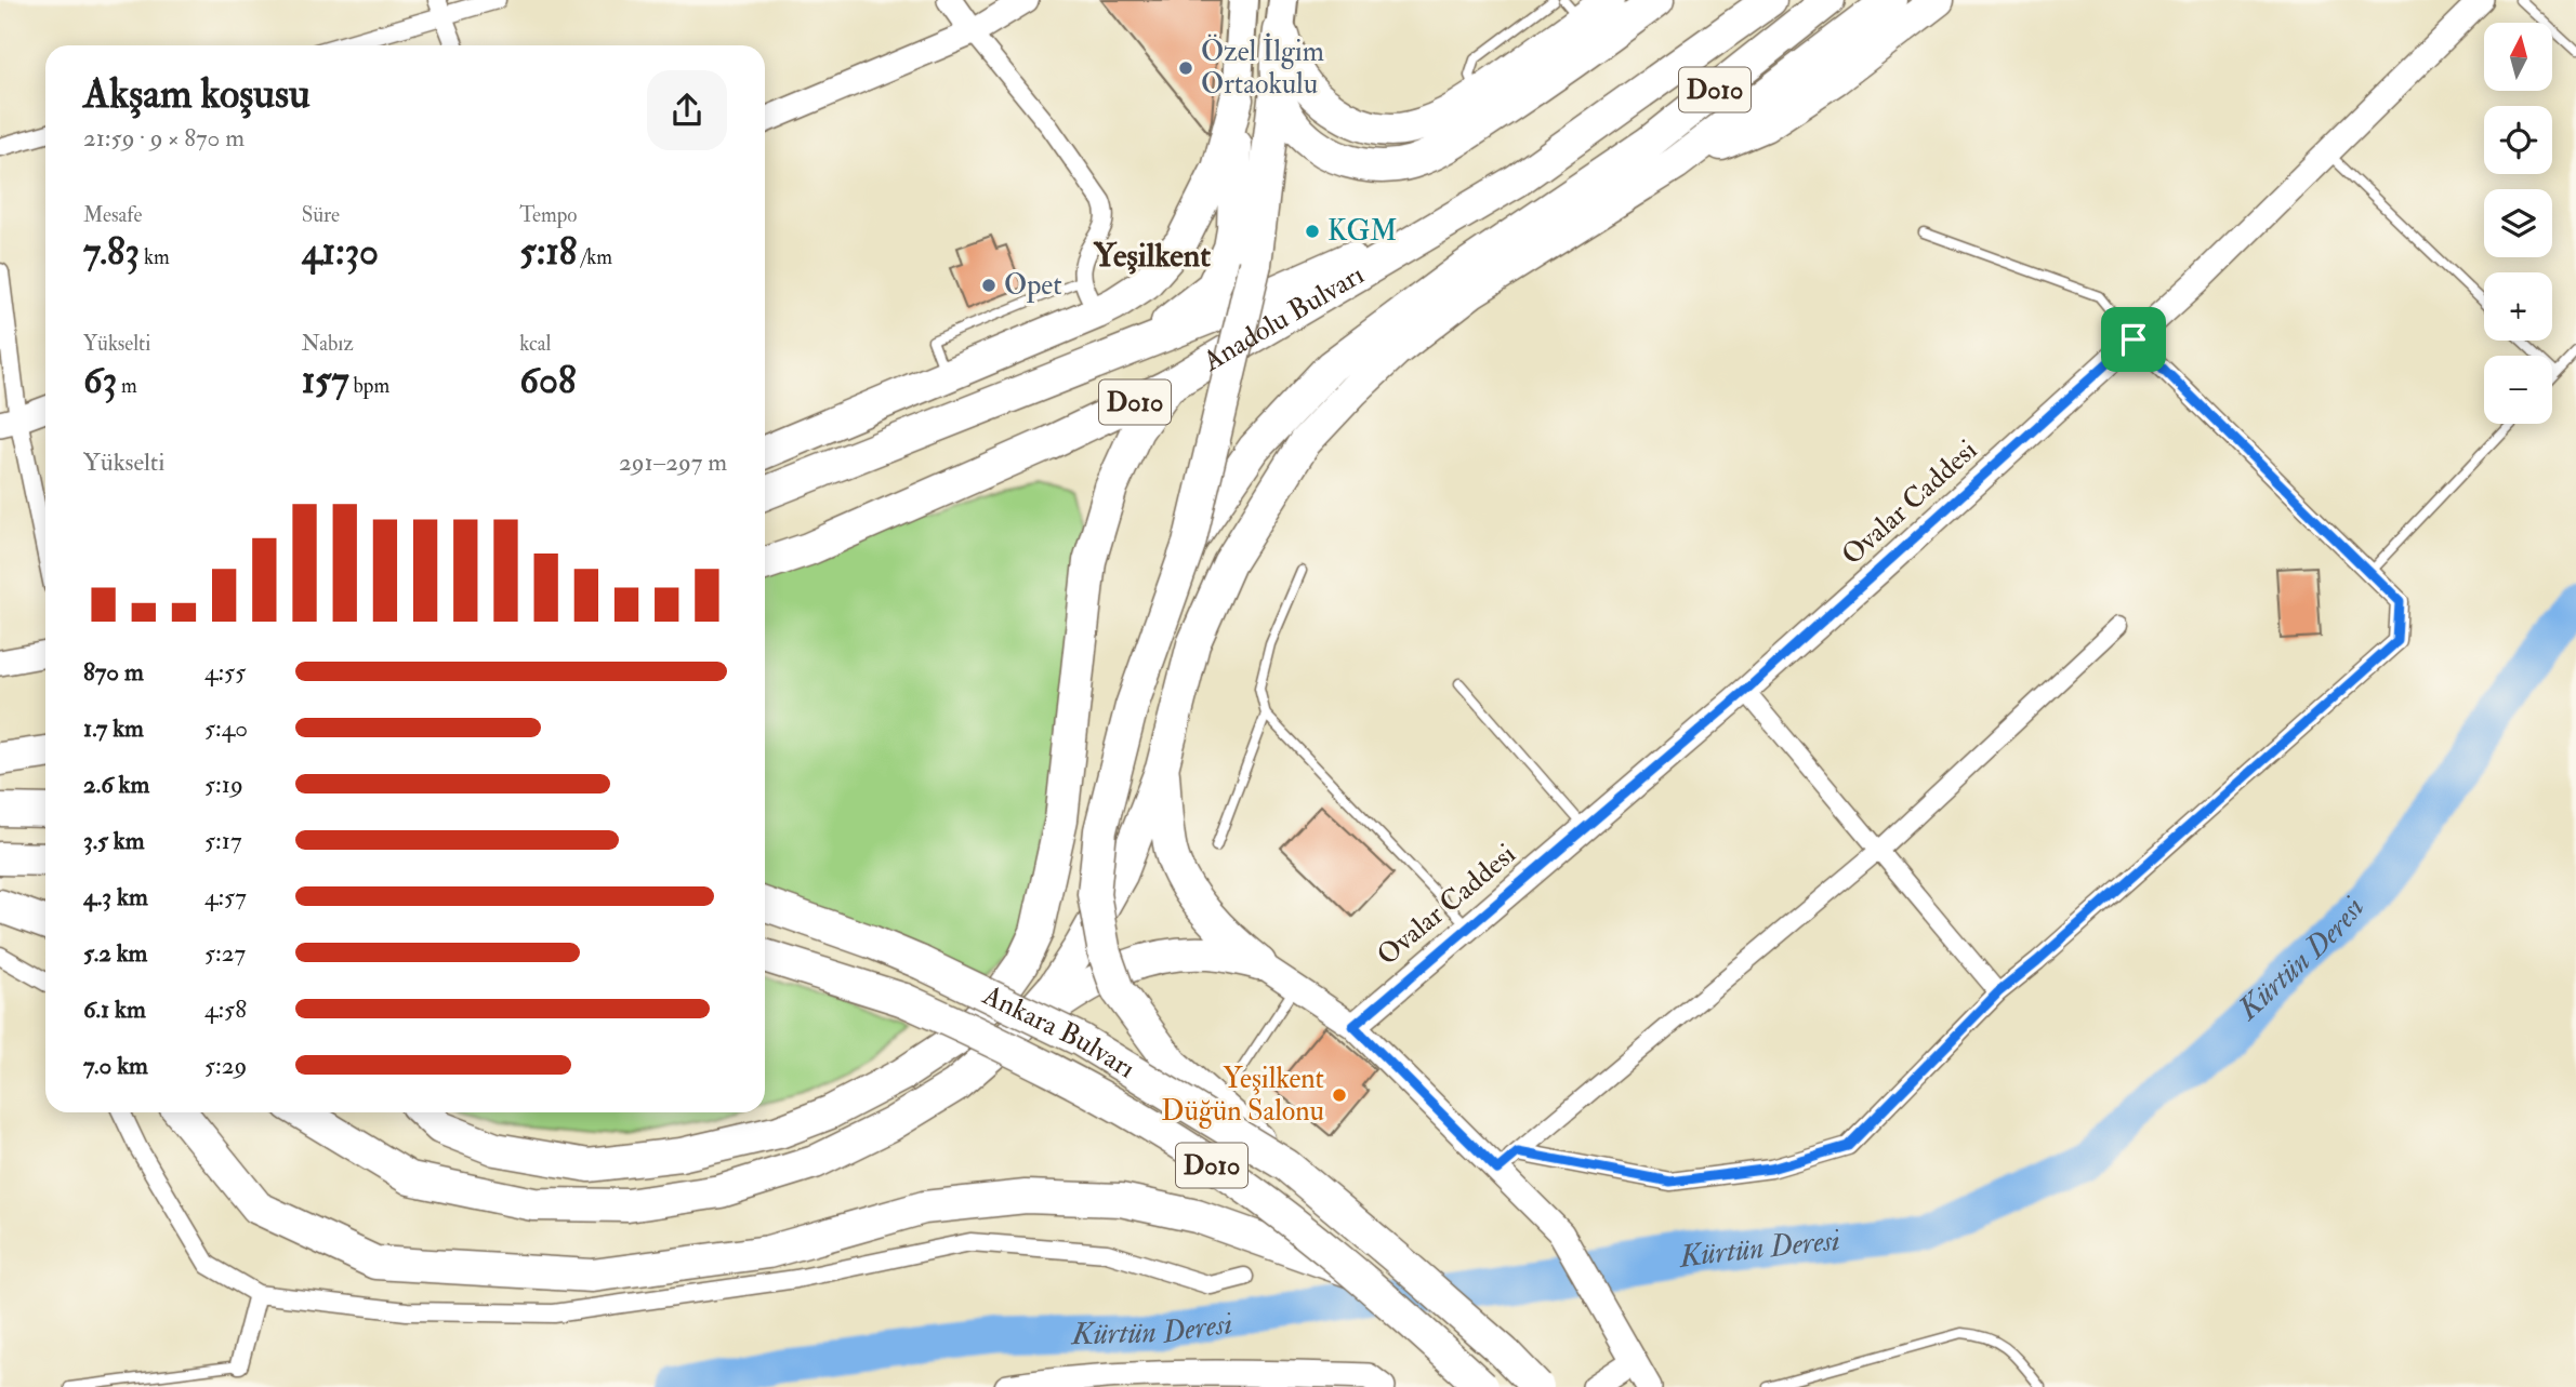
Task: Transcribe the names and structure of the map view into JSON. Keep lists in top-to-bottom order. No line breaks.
{"streets":{"highway":["D010","Anadolu Bulvarı","Ankara Bulvarı"],"street":["Ovalar Caddesi"]},"districts":["Yeşilkent"],"water":["Kürtün Deresi"],"places":["Özel İlgim Ortaokulu","KGM","Opet","Yeşilkent Düğün Salonu"],"north":"top","page":{"map_buttons":["+","−"],"heading":["Akşam koşusu","21:59 · 9 × 870 m"],"stats":[["Mesafe","7.83 km"],["Süre","41:30"],["Tempo","5:18 /km"],["Yükselti","63 m"],["Nabız","157 bpm"],["kcal","608"]],"chart":["Yükselti","291–297 m"],"list":[{"name":"870 m","note":"4:55"},{"name":"1.7 km","note":"5:40"},{"name":"2.6 km","note":"5:19"},{"name":"3.5 km","note":"5:17"},{"name":"4.3 km","note":"4:57"},{"name":"5.2 km","note":"5:27"},{"name":"6.1 km","note":"4:58"},{"name":"7.0 km","note":"5:29"}]}}
